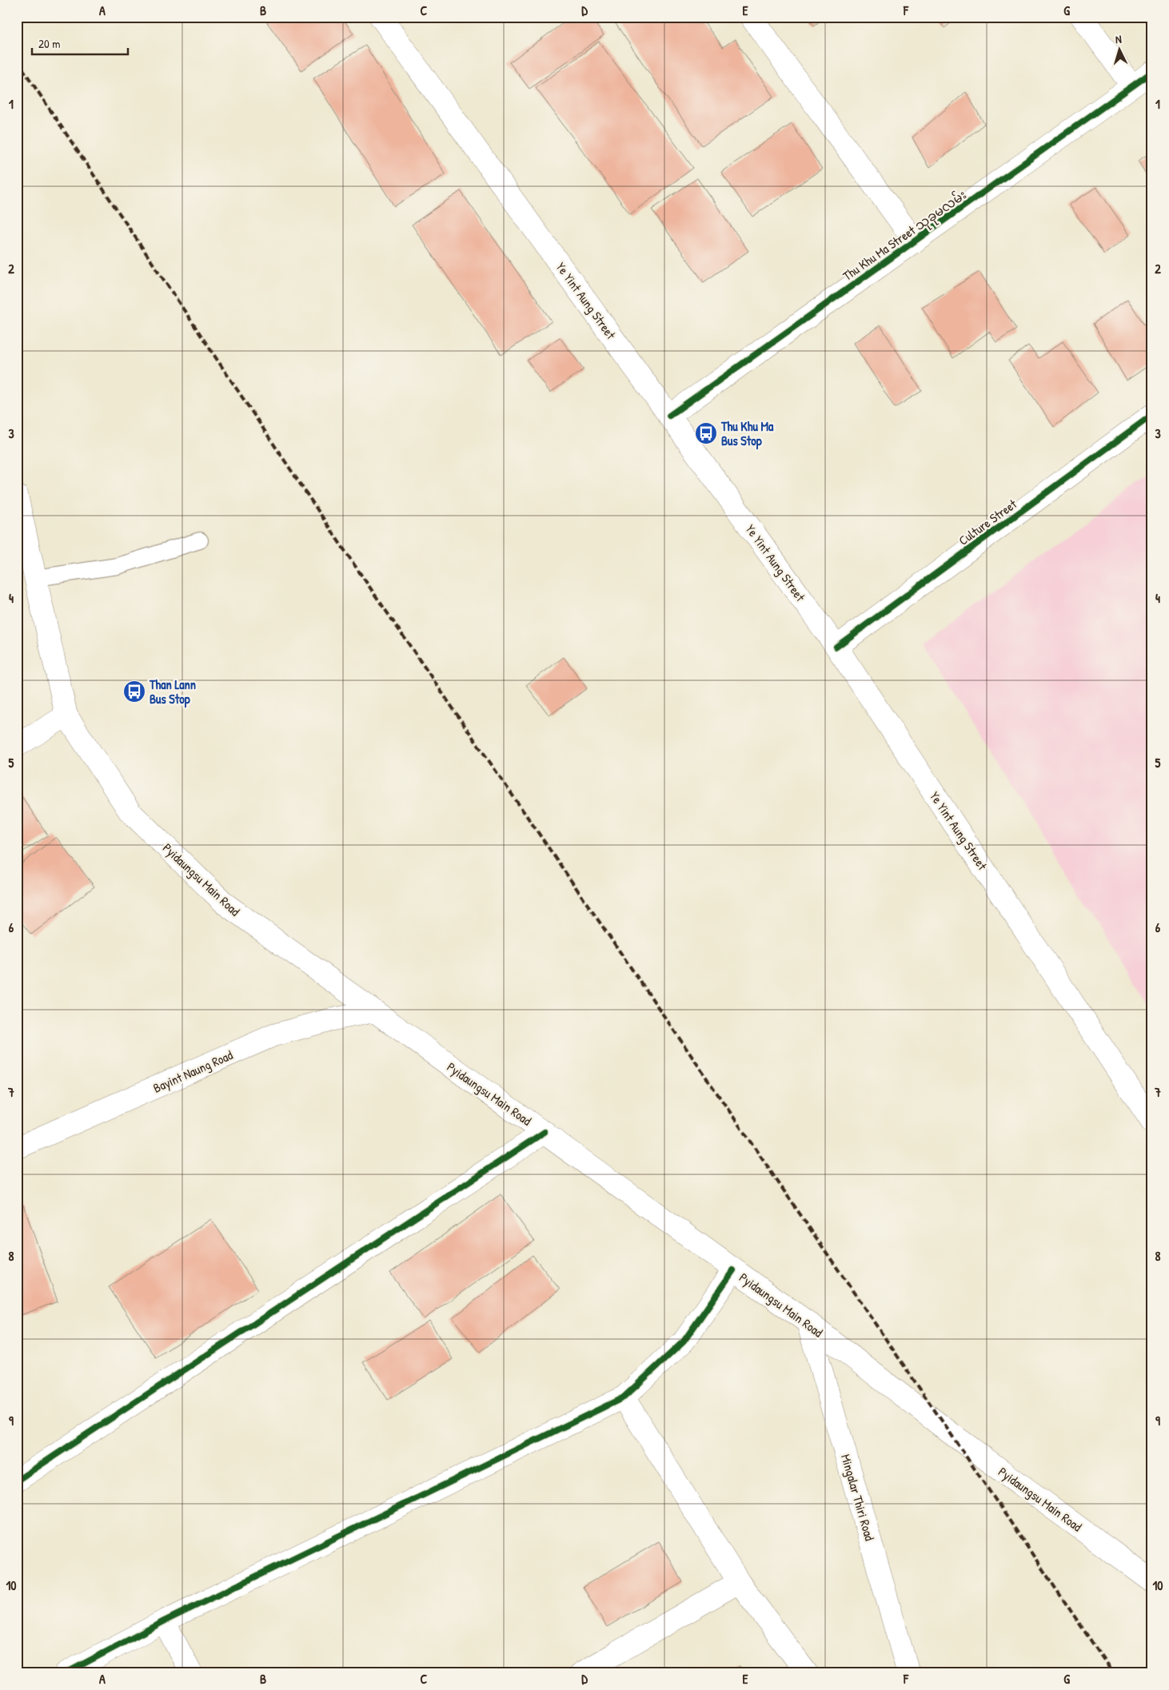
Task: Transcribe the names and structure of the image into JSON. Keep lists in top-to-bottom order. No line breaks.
{"streets":{"street":["Thu Khu Ma Street သုခုမလမ်း","Ye Yint Aung Street","Culture Street","Pyidaungsu Main Road","Bayint Naung Road","Mingalar Thiri Road"]},"crossings":[["Thu Khu Ma Street သုခုမလမ်း","Ye Yint Aung Street"],["Ye Yint Aung Street","Culture Street"],["Pyidaungsu Main Road","Bayint Naung Road"],["Pyidaungsu Main Road","Mingalar Thiri Road"]],"places":{"bus stop":["Thu Khu Ma Bus Stop","Than Lann Bus Stop"]},"scale_bar":"20 m","north":"top","grid":{"columns":["A","B","C","D","E","F","G"],"rows":["1","2","3","4","5","6","7","8","9","10"]}}
